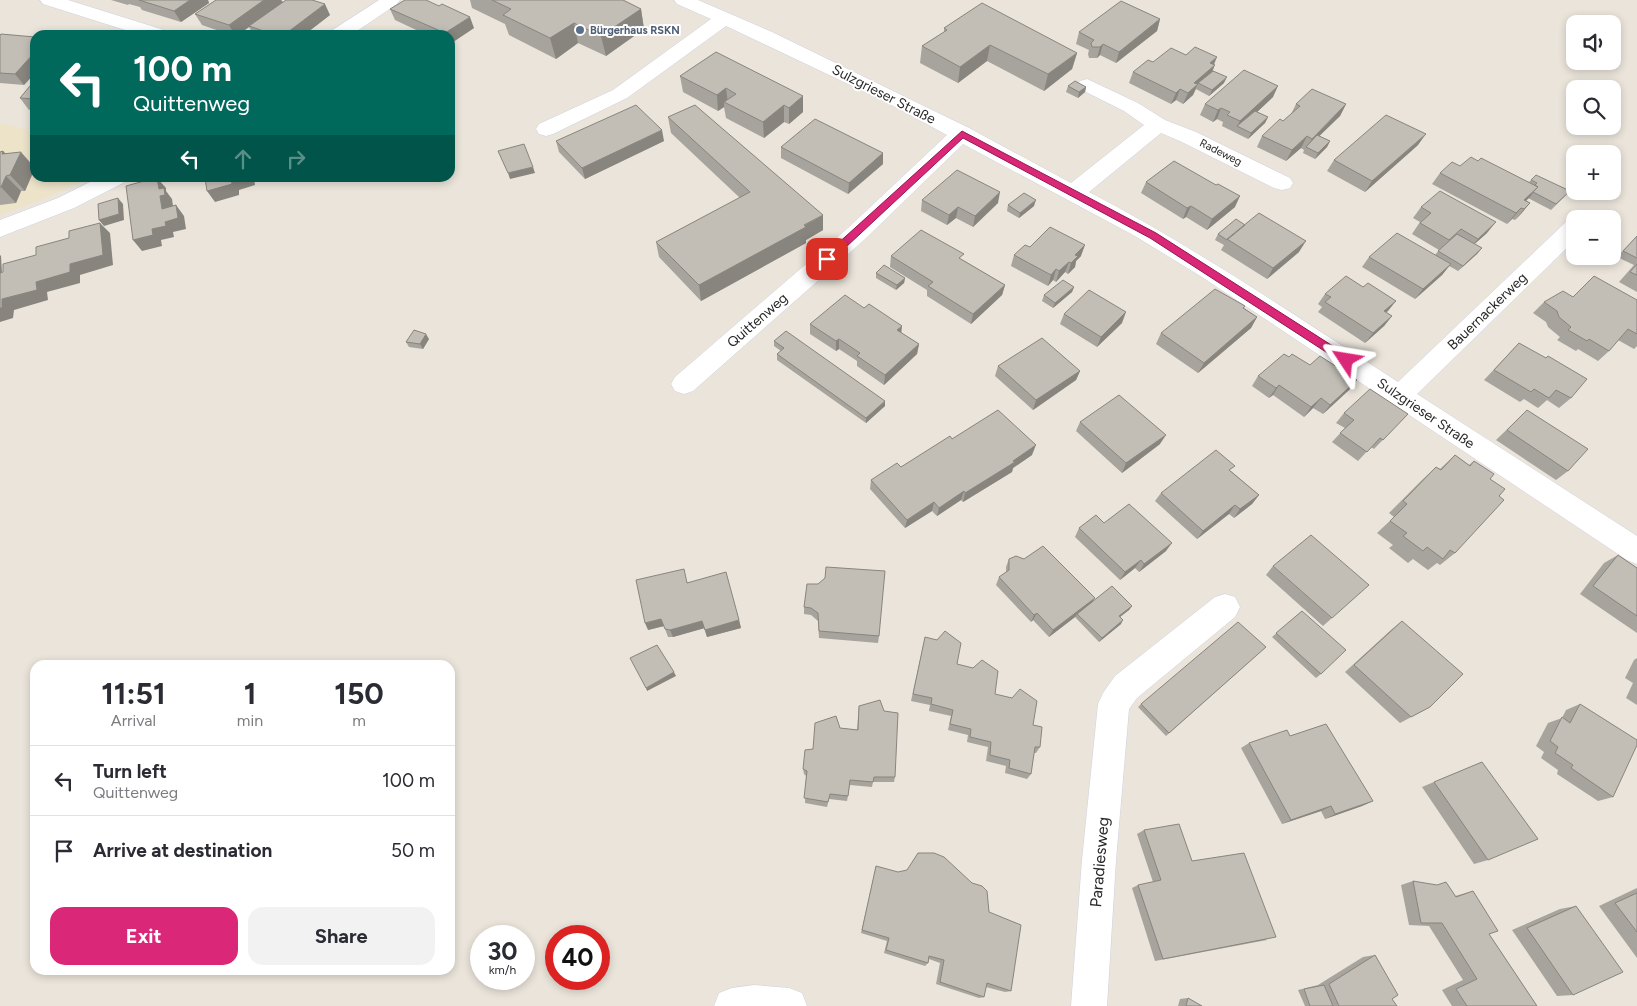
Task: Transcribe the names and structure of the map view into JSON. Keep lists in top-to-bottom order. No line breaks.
{"streets":{"street":["Sulzgrieser Straße","Radeweg","Bauernackerweg","Quittenweg","Paradiesweg"]},"crossings":[["Sulzgrieser Straße","Bauernackerweg"],["Sulzgrieser Straße","Quittenweg"]],"places":["Bürgerhaus RSKN"],"page":{"map_buttons":["+","−"],"turn":["100 m","Quittenweg"],"eta":["11:51","Arrival","1","min","150","m"],"list":[{"name":"Turn left","note":"Quittenweg","value":"100 m"},{"name":"Arrive at destination","value":"50 m"}],"buttons":["Exit","Share"],"speed":"30 km/h","limit":"40"}}
